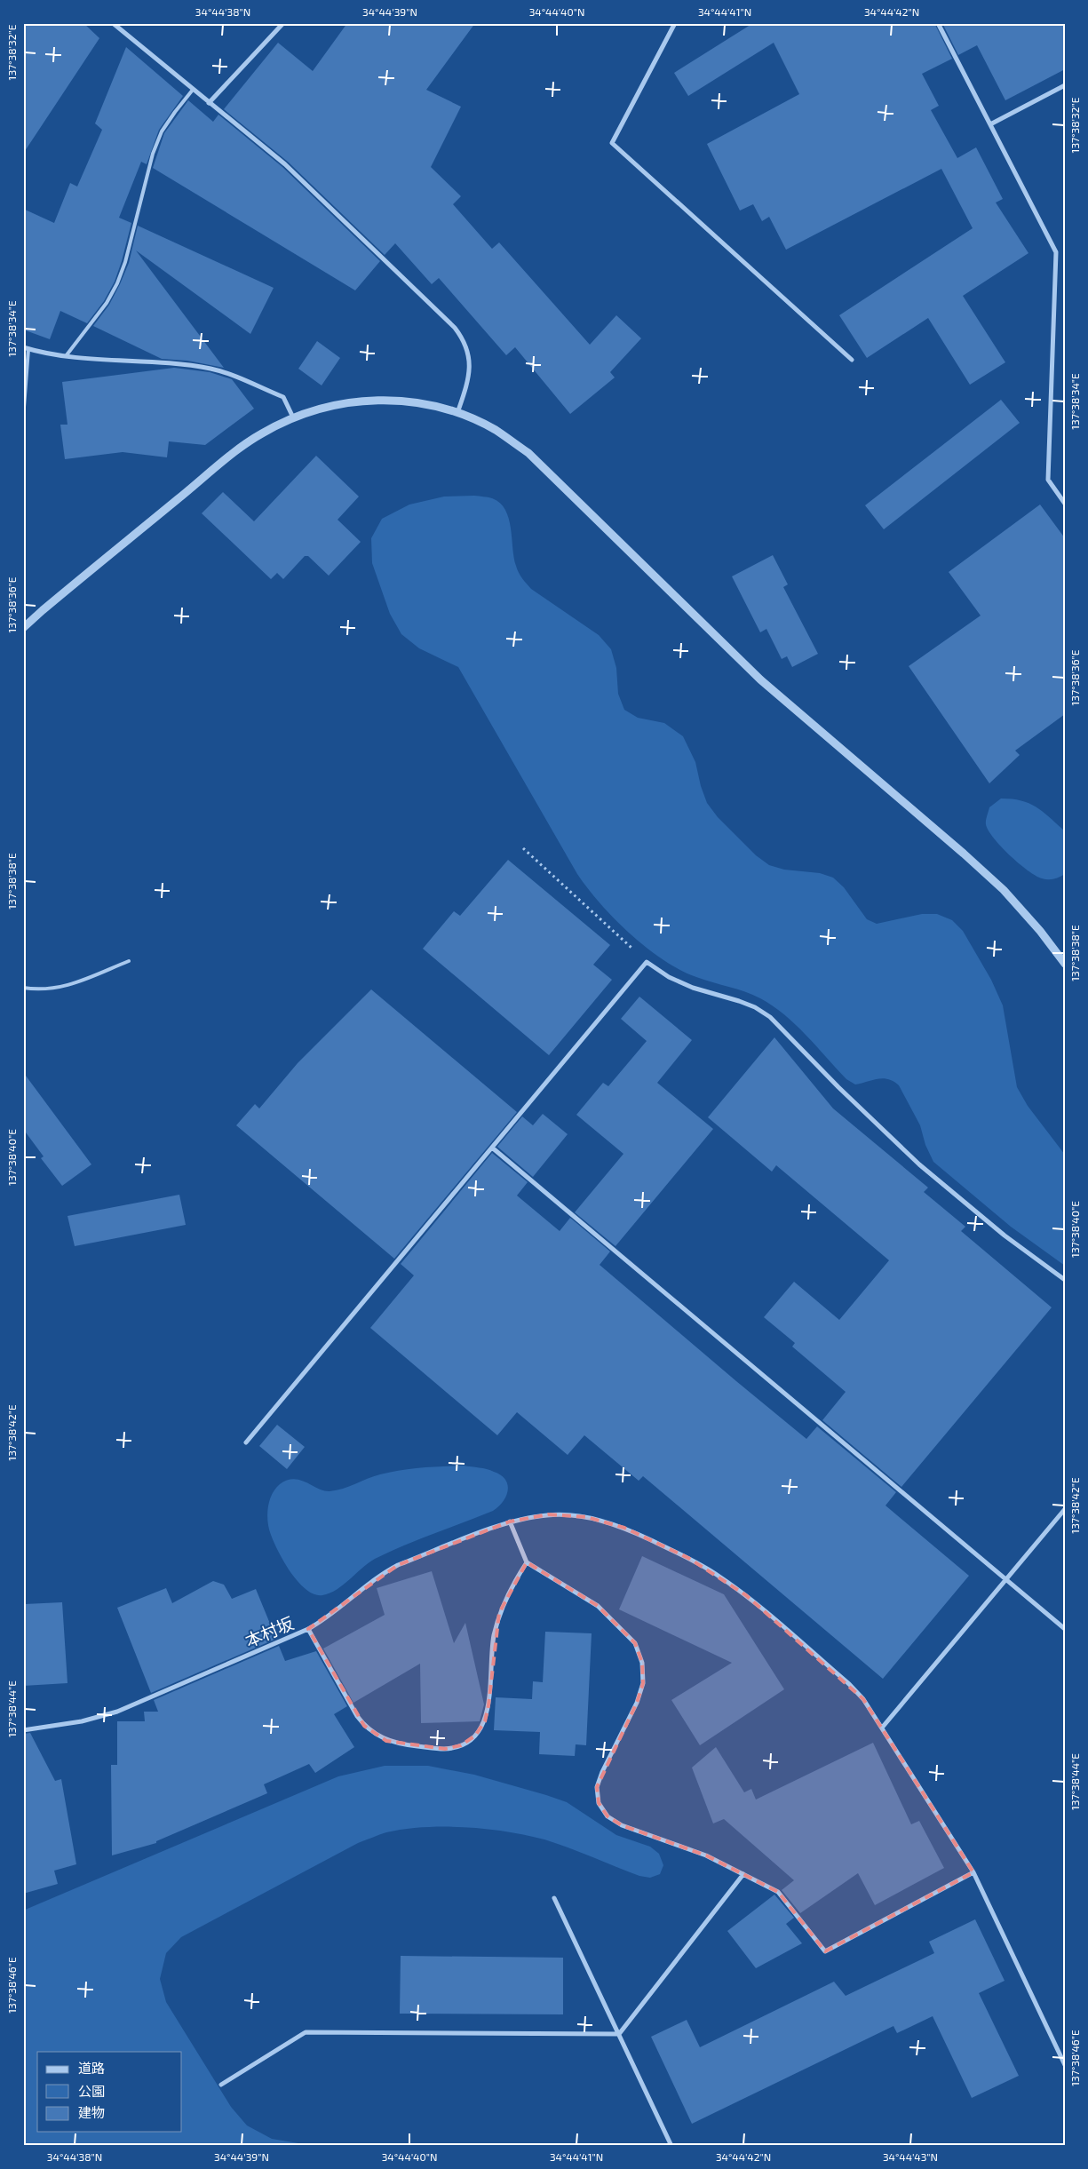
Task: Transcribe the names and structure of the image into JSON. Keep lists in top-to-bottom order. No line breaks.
{"streets":{"street":["本村坂"]},"legend":["道路","公園","建物"],"coordinates":["34°44'38\"N","34°44'39\"N","34°44'40\"N","34°44'41\"N","34°44'42\"N","137°38'32\"E","137°38'34\"E","137°38'36\"E","137°38'38\"E","137°38'40\"E","137°38'42\"E","137°38'44\"E","137°38'46\"E","34°44'43\"N"]}
